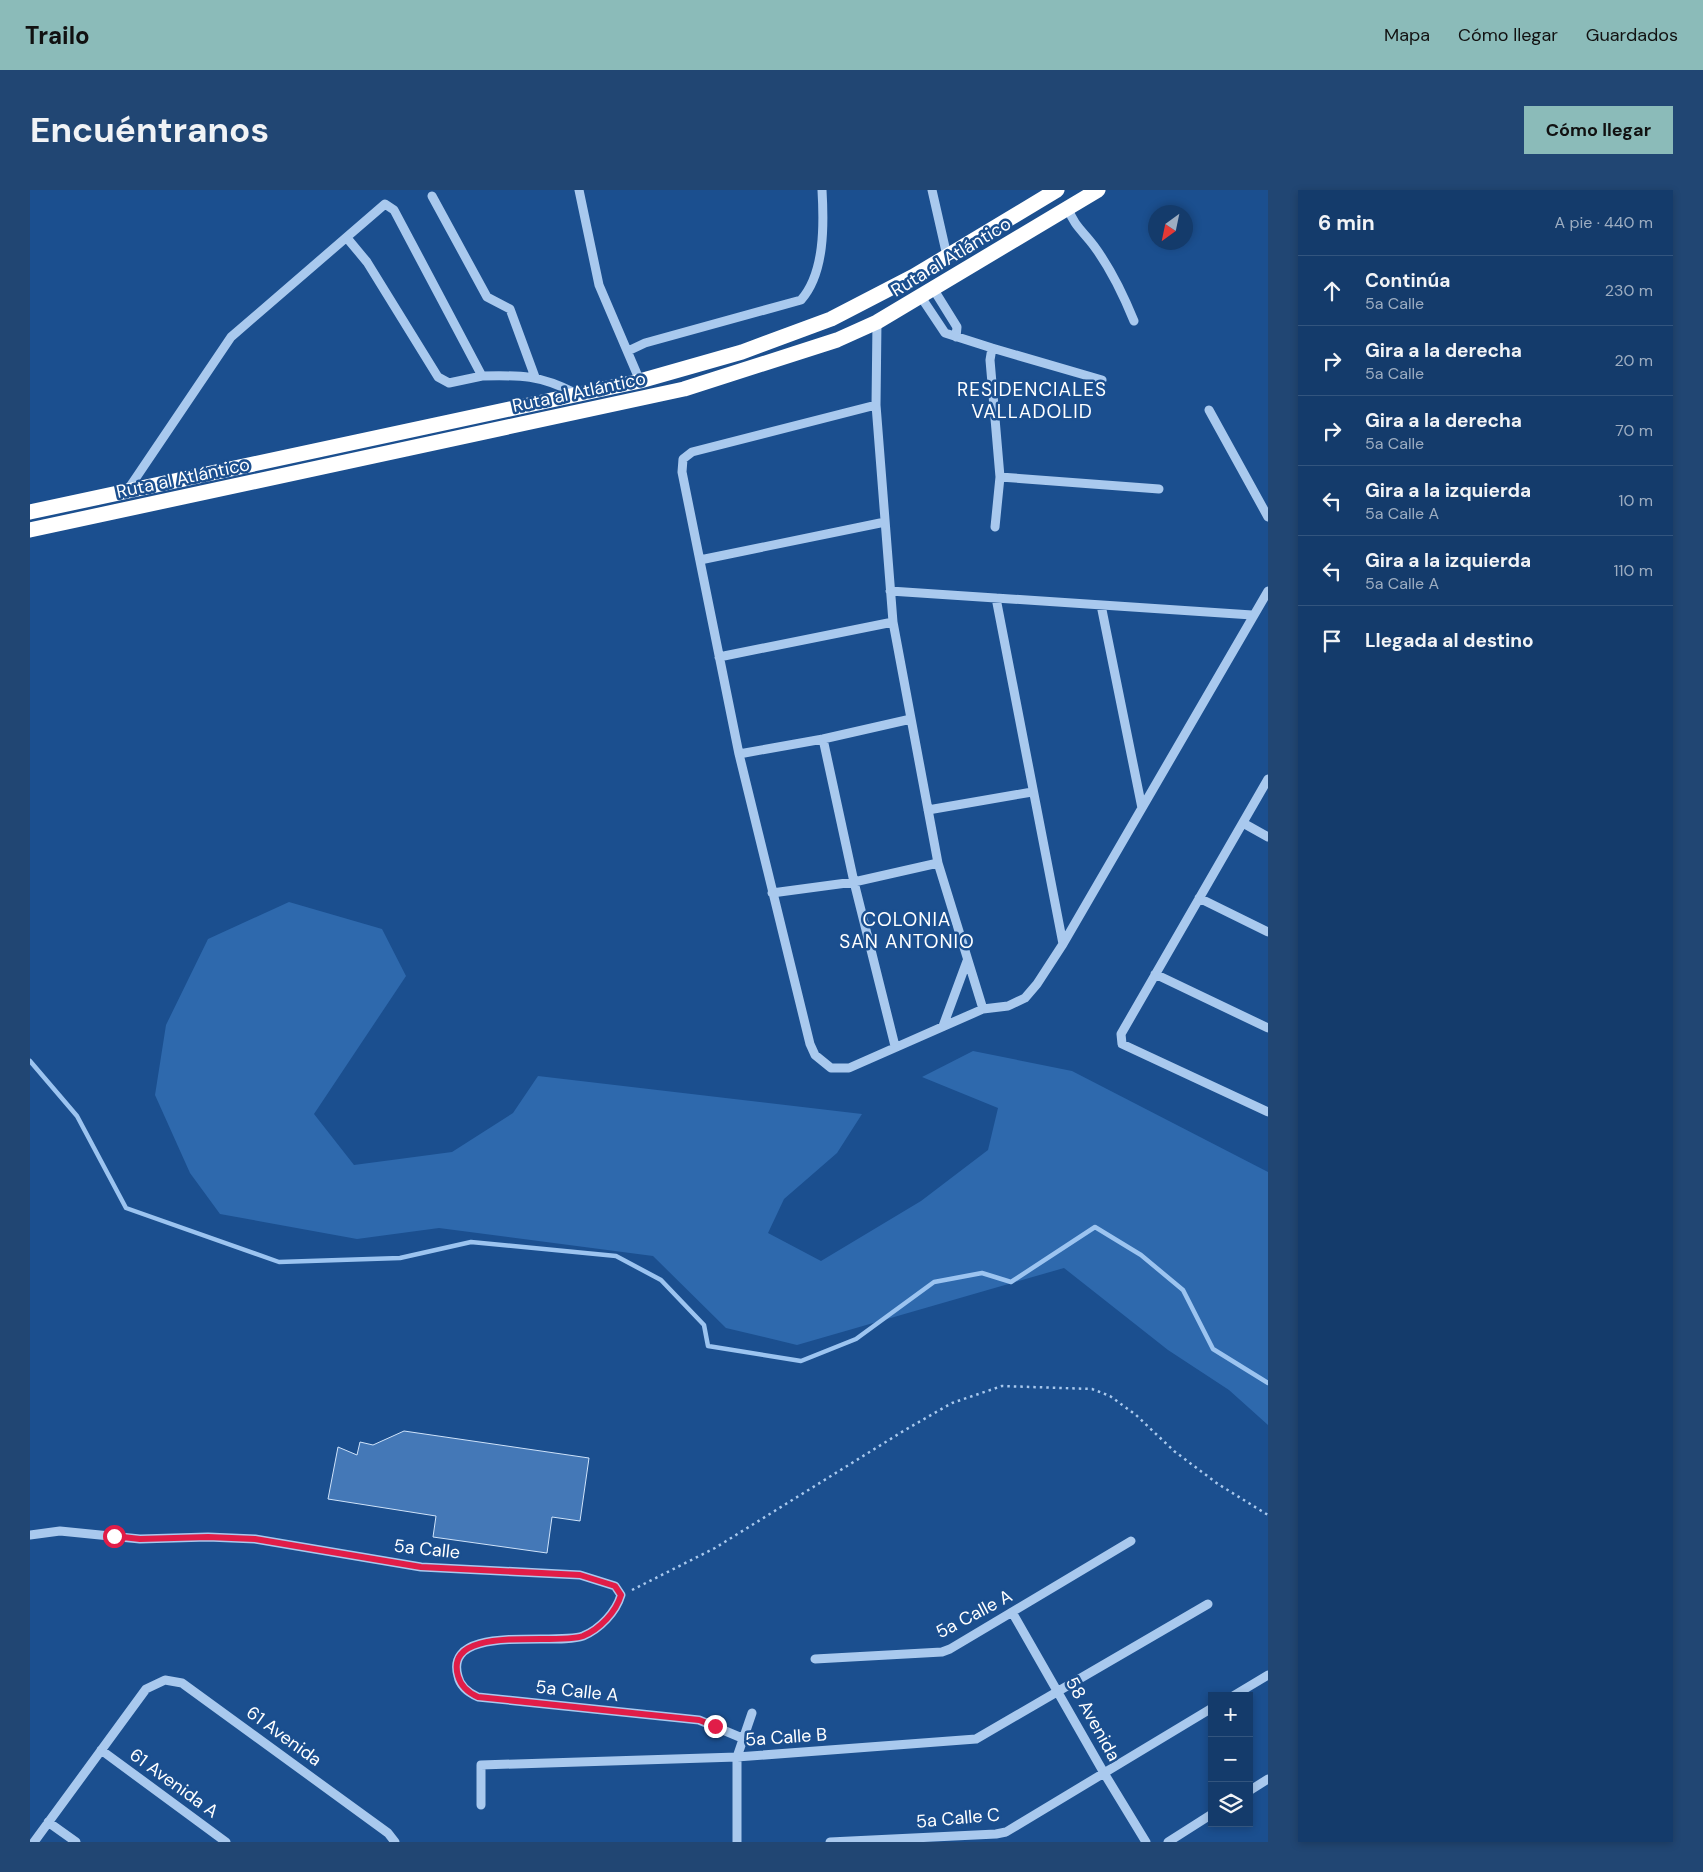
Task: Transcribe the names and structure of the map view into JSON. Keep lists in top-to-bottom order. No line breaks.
{"streets":{"highway":["Ruta al Atlántico"],"street":["5a Calle","5a Calle A","58 Avenida","61 Avenida","5a Calle B","61 Avenida A","5a Calle C"]},"crossings":[["5a Calle","5a Calle A"],["5a Calle A","58 Avenida"],["58 Avenida","5a Calle B"],["58 Avenida","5a Calle C"],["61 Avenida","61 Avenida A"]],"districts":["RESIDENCIALES VALLADOLID","COLONIA SAN ANTONIO"],"north":"bottom left","page":{"header":"Trailo","nav":["Mapa","Cómo llegar","Guardados"],"buttons":"Cómo llegar","title":"Encuéntranos","heading":["6 min","A pie · 440 m"],"list":[["Continúa","5a Calle","230 m"],["Gira a la derecha","5a Calle","20 m"],["Gira a la derecha","5a Calle","70 m"],["Gira a la izquierda","5a Calle A","10 m"],["Gira a la izquierda","5a Calle A","110 m"],"Llegada al destino"],"map_buttons":["+","−"]}}
